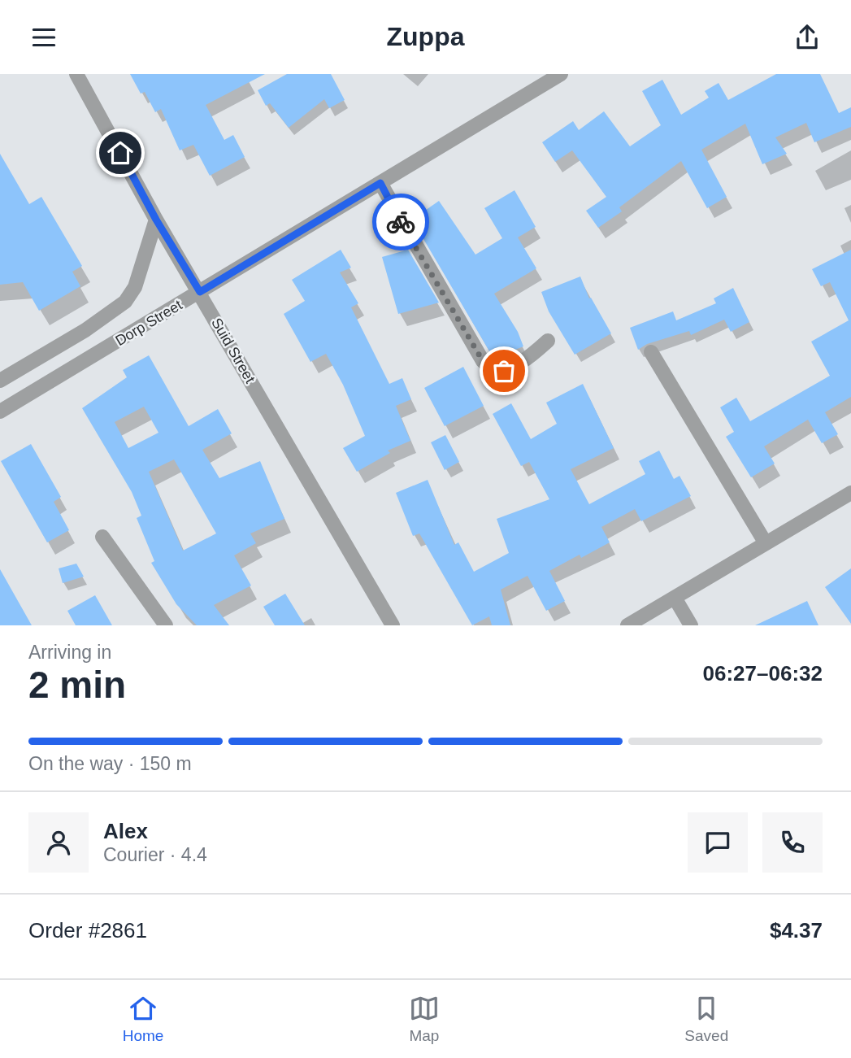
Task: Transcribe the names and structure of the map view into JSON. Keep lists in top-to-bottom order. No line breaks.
{"streets":{"street":["Dorp Street","Suid Street"]},"crossings":[["Dorp Street","Suid Street"]],"page":{"header":"Zuppa","heading":["2 min","Arriving in","06:27–06:32"],"panel":["Alex","Courier · 4.4","Order #2861","$4.37"],"bar":"On the way · 150 m","tabs":["Home","Map","Saved"]}}
